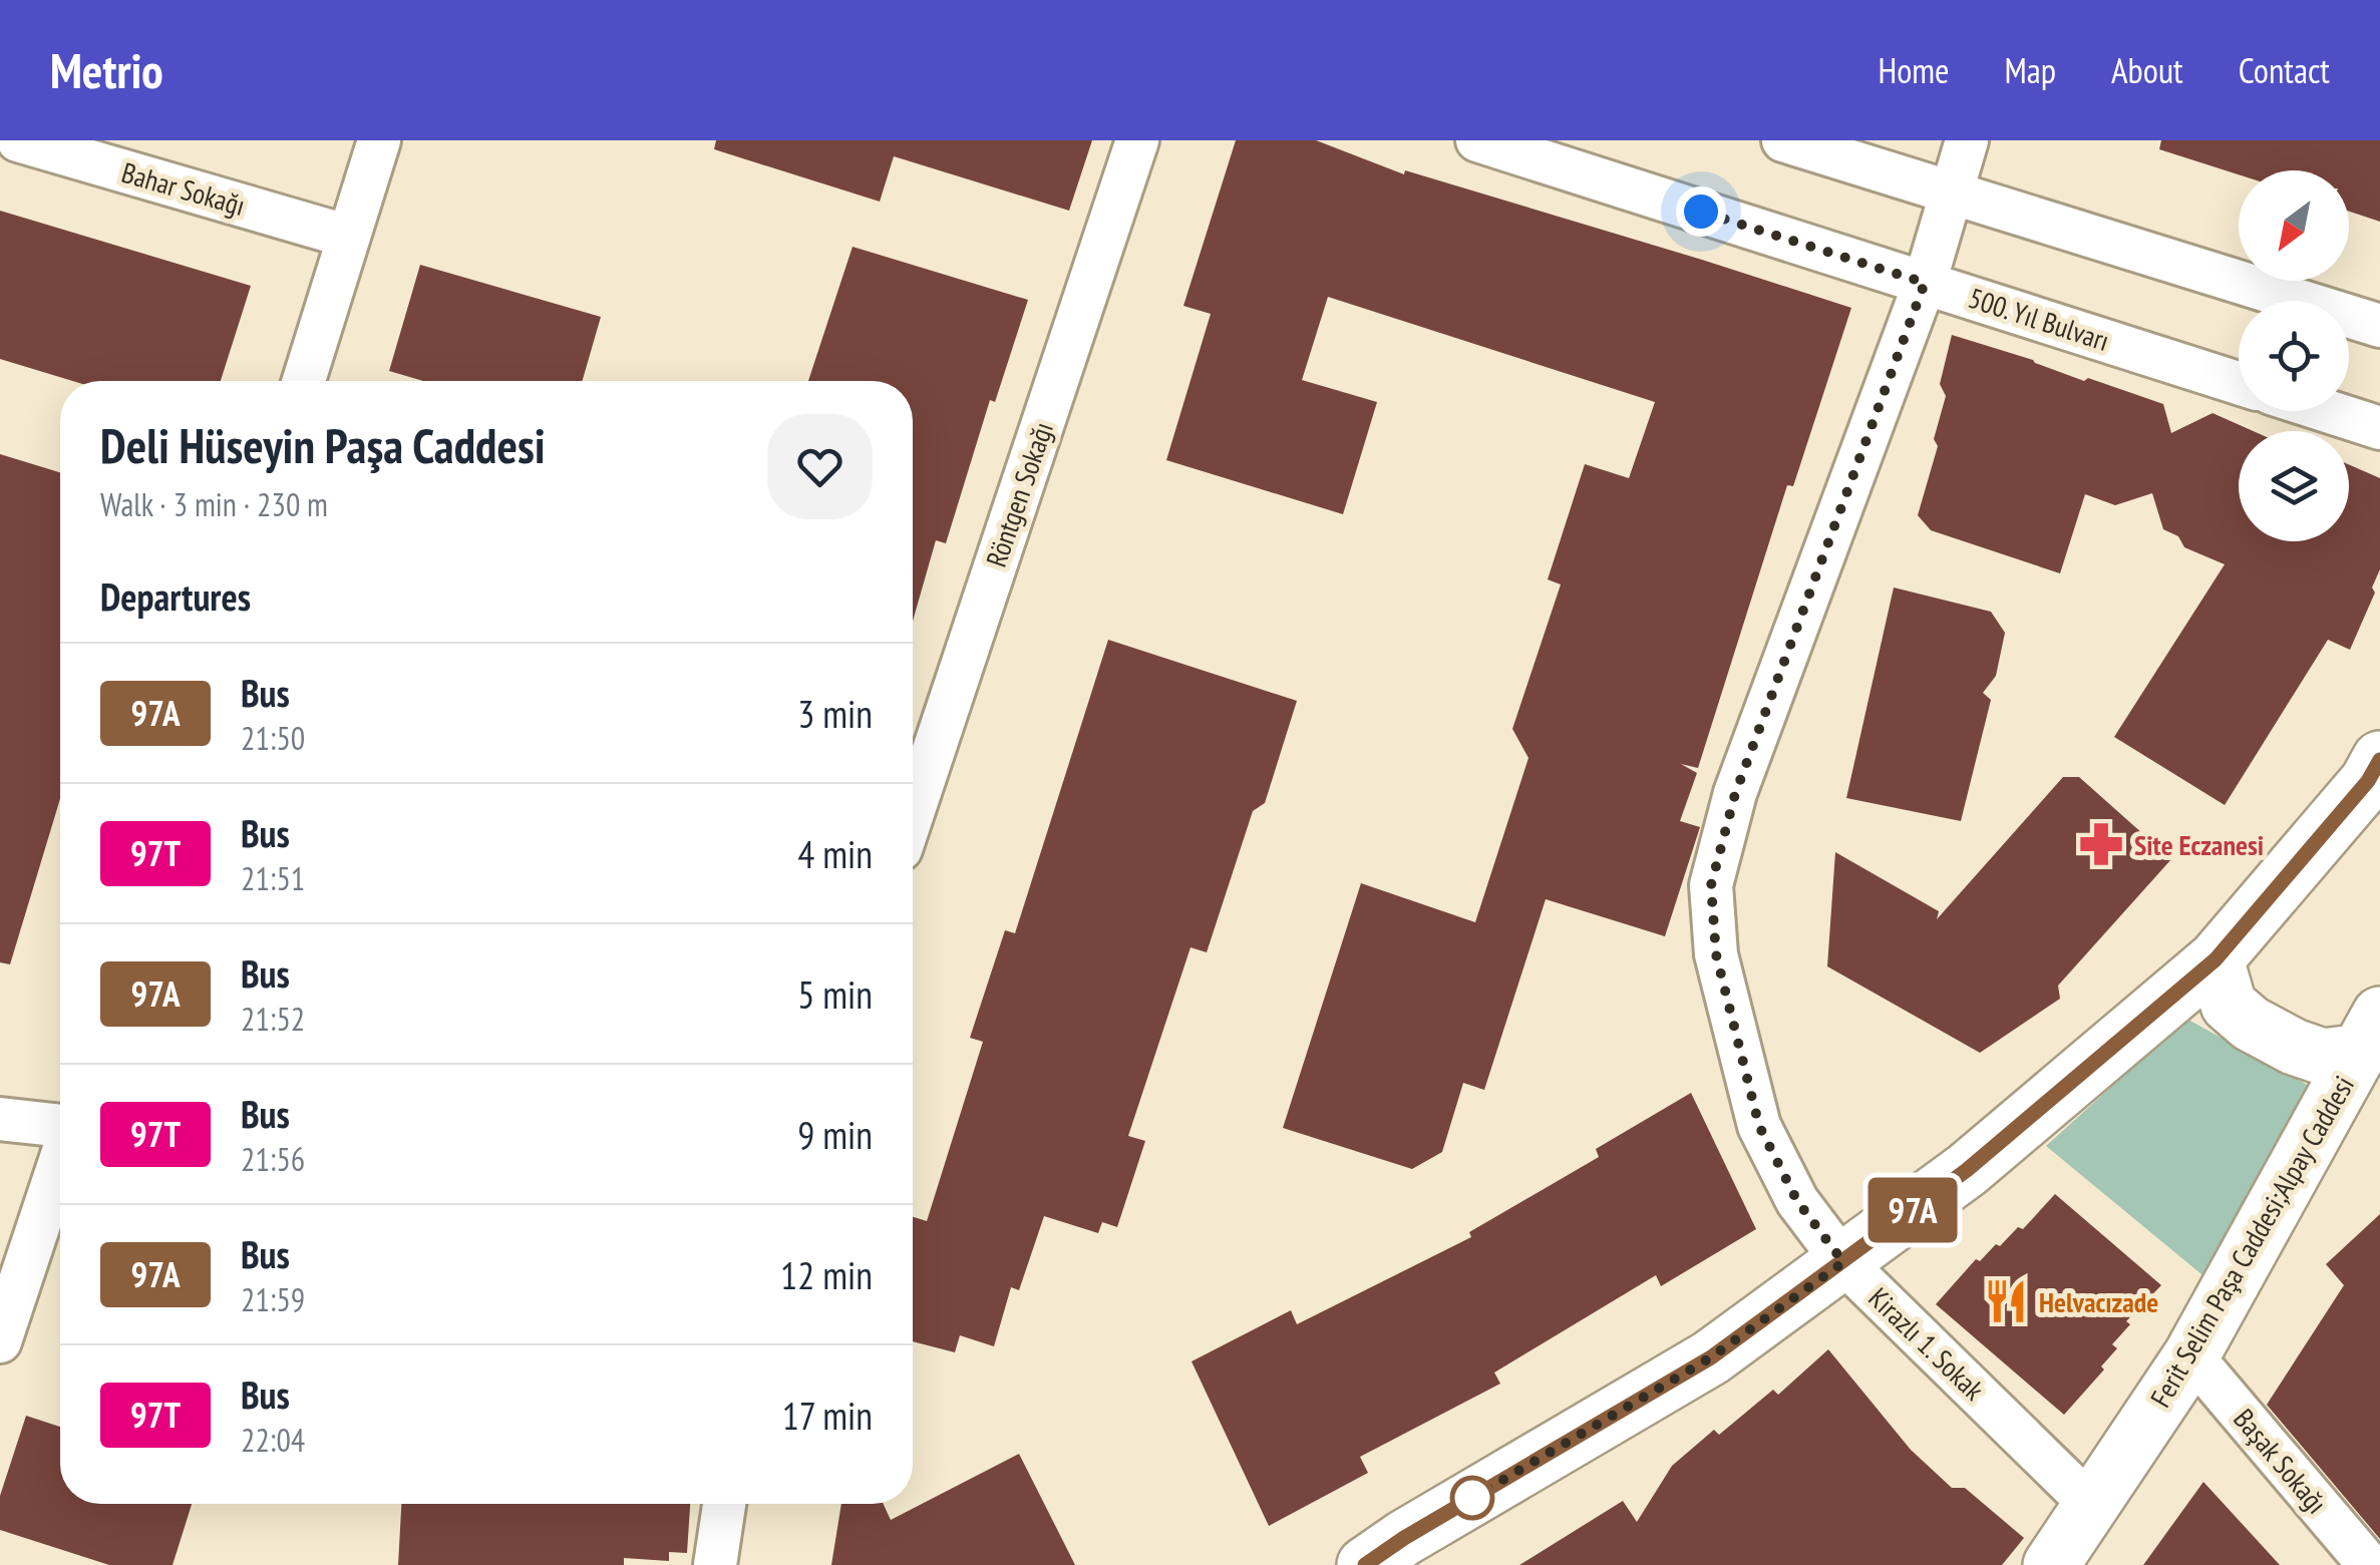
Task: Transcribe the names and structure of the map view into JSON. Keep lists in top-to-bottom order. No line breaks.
{"streets":{"main road":["Ferit Selim Paşa Caddesi;Alpay Caddesi"],"street":["Bahar Sokağı","500. Yıl Bulvarı","Röntgen Sokağı","Kirazlı 1. Sokak","Başak Sokağı"]},"crossings":[["500. Yıl Bulvarı","Kirazlı 1. Sokak"],["Ferit Selim Paşa Caddesi;Alpay Caddesi","Kirazlı 1. Sokak"],["Ferit Selim Paşa Caddesi;Alpay Caddesi","Başak Sokağı"]],"places":{"pharmacy":["Site Eczanesi"],"restaurant":["Helvacızade"]},"lines":["bus line 97A"],"north":"bottom left","page":{"header":"Metrio","nav":["Home","Map","About","Contact"],"on_map":"97A","heading":[["Deli Hüseyin Paşa Caddesi","Walk · 3 min · 230 m"],"Departures"],"list":[{"mark":"97A","name":"Bus","note":"21:50","value":"3 min"},{"mark":"97T","name":"Bus","note":"21:51","value":"4 min"},{"mark":"97A","name":"Bus","note":"21:52","value":"5 min"},{"mark":"97T","name":"Bus","note":"21:56","value":"9 min"},{"mark":"97A","name":"Bus","note":"21:59","value":"12 min"},{"mark":"97T","name":"Bus","note":"22:04","value":"17 min"}]}}
